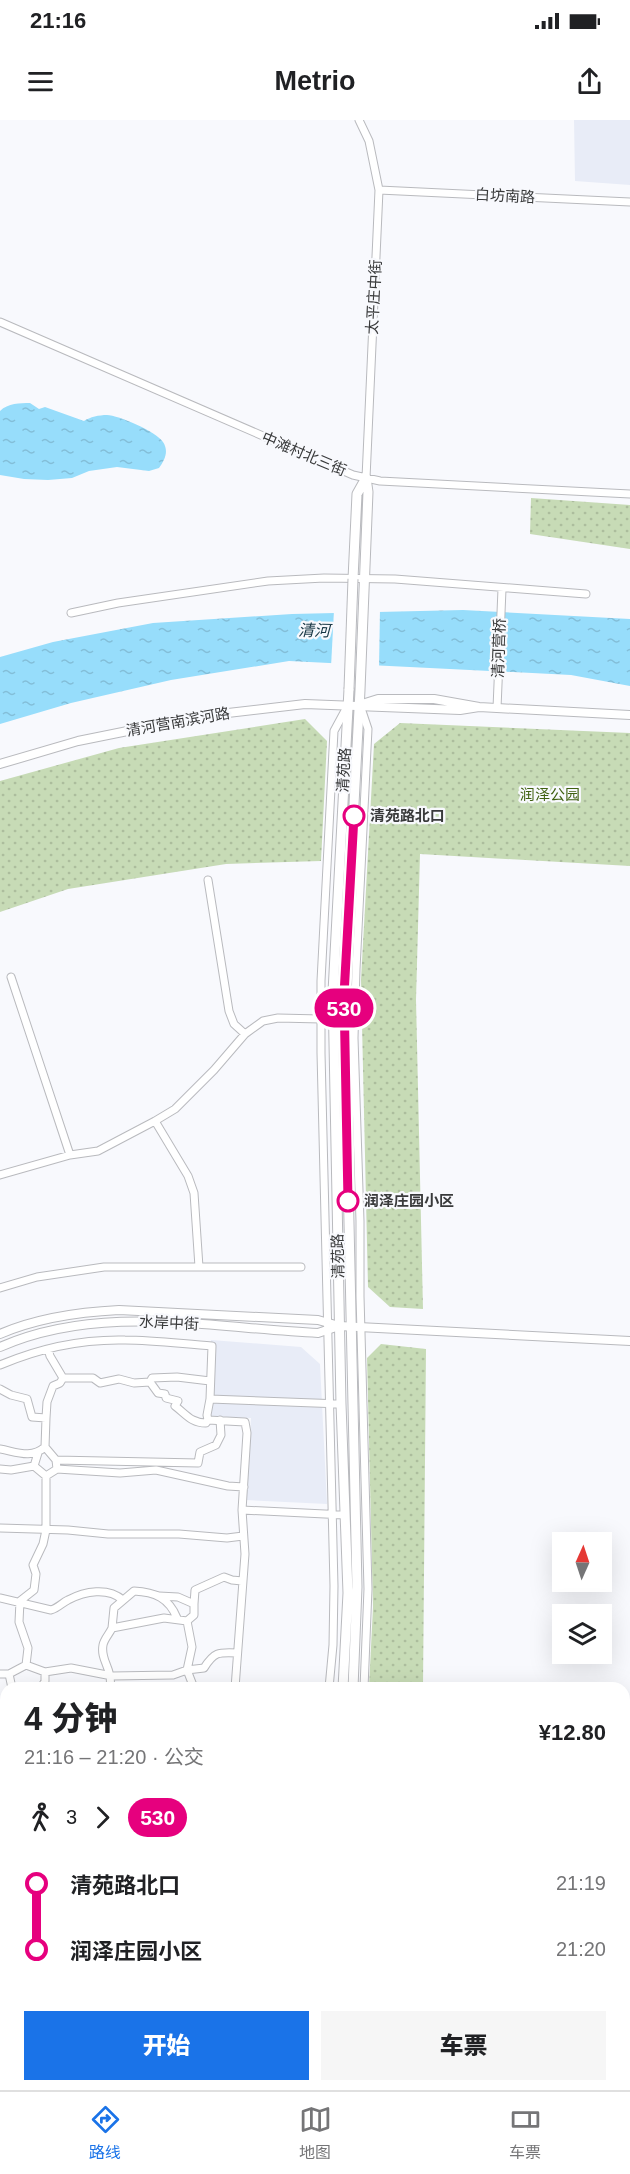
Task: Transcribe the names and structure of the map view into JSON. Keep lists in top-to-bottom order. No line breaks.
{"streets":{"main road":["清苑路"],"street":["白坊南路","太平庄中街","中滩村北三街","清河营桥","清河营南滨河路","水岸中街"]},"crossings":[["白坊南路","太平庄中街"],["太平庄中街","中滩村北三街"],["太平庄中街","清苑路"],["中滩村北三街","清苑路"],["清河营南滨河路","清苑路"],["清苑路","水岸中街"]],"water":["清河"],"parks":["润泽公园"],"places":["清苑路北口","润泽庄园小区"],"lines":["bus line 530"],"north":"top","page":{"status":"21:16","header":"Metrio","on_map":"530","heading":["4 分钟","21:16 – 21:20 · 公交","¥12.80"],"legs":["3","530"],"list":[{"name":"清苑路北口","value":"21:19"},{"name":"润泽庄园小区","value":"21:20"}],"buttons":["开始","车票"],"tabs":["路线","地图","车票"]}}
